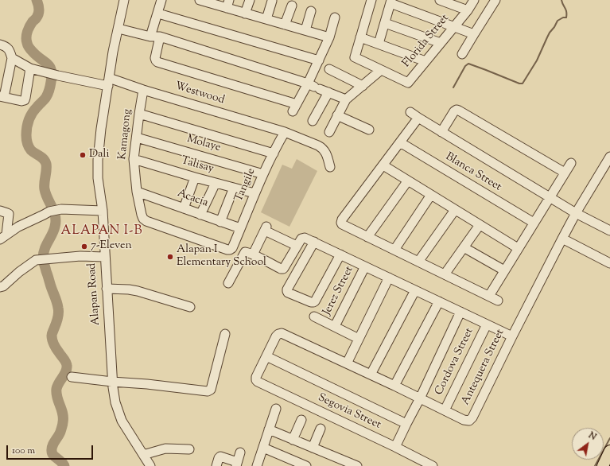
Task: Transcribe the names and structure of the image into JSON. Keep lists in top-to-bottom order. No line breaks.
{"streets":{"street":["Florida Street","Westwood","Kamagong","Molaye","Talisay","Blanca Street","Tangile","Acacia","Jerez Street","Alapan Road","Cordova Street","Antequera Street","Segovia Street"]},"crossings":[["Westwood","Kamagong"],["Westwood","Tangile"],["Westwood","Alapan Road"],["Kamagong","Molaye"],["Kamagong","Talisay"],["Kamagong","Tangile"],["Kamagong","Acacia"],["Molaye","Tangile"],["Talisay","Tangile"],["Tangile","Acacia"],["Cordova Street","Antequera Street"],["Antequera Street","Segovia Street"]],"districts":["ALAPAN I-B"],"places":["Dali","7-Eleven","Alapan I Elementary School"],"scale_bar":"100 m","north":"top right"}
